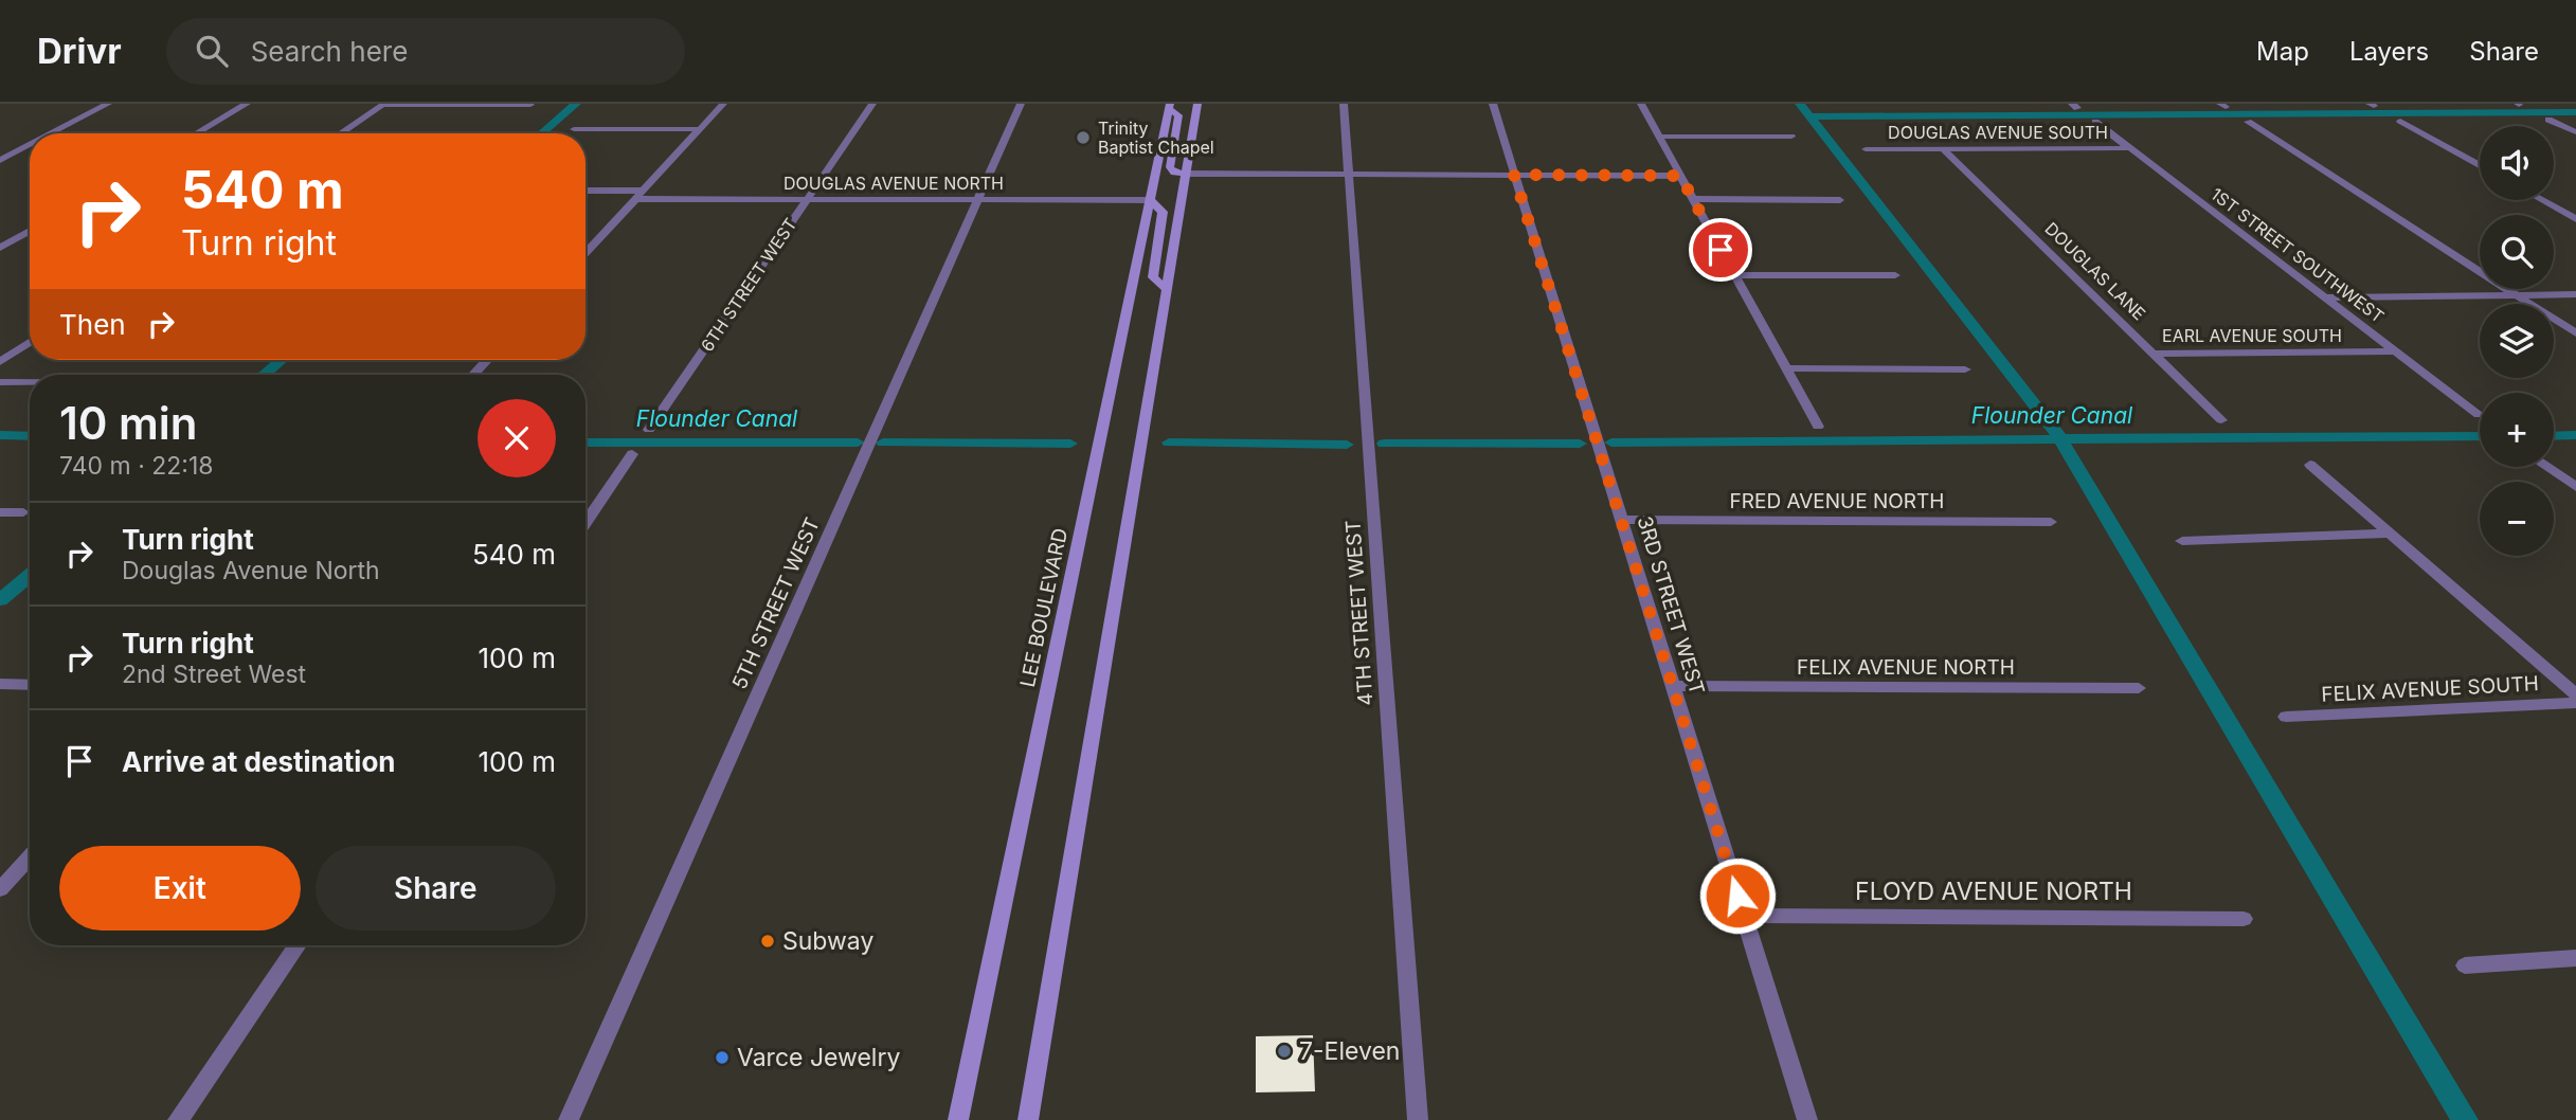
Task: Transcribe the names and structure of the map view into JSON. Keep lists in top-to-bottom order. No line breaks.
{"streets":{"main road":["LEE BOULEVARD"],"street":["DOUGLAS AVENUE SOUTH","DOUGLAS AVENUE NORTH","1ST STREET SOUTHWEST","DOUGLAS LANE","6TH STREET WEST","EARL AVENUE SOUTH","FRED AVENUE NORTH","5TH STREET WEST","3RD STREET WEST","4TH STREET WEST","FELIX AVENUE NORTH","FELIX AVENUE SOUTH","FLOYD AVENUE NORTH"]},"crossings":[["DOUGLAS AVENUE SOUTH","1ST STREET SOUTHWEST"],["DOUGLAS AVENUE SOUTH","DOUGLAS LANE"],["DOUGLAS AVENUE NORTH","6TH STREET WEST"],["DOUGLAS AVENUE NORTH","5TH STREET WEST"],["DOUGLAS AVENUE NORTH","LEE BOULEVARD"],["1ST STREET SOUTHWEST","EARL AVENUE SOUTH"],["DOUGLAS LANE","EARL AVENUE SOUTH"],["FRED AVENUE NORTH","3RD STREET WEST"],["3RD STREET WEST","FELIX AVENUE NORTH"],["3RD STREET WEST","FLOYD AVENUE NORTH"]],"water":["Flounder Canal"],"places":["Trinity Baptist Chapel","Subway","7-Eleven","Varce Jewelry"],"page":{"header":"Drivr","search":"Search here","nav":["Map","Layers","Share"],"map_buttons":["+","−"],"turn":["540 m","Turn right"],"then":"Then","heading":["10 min","740 m · 22:18"],"list":[{"name":"Turn right","note":"Douglas Avenue North","value":"540 m"},{"name":"Turn right","note":"2nd Street West","value":"100 m"},{"name":"Arrive at destination","value":"100 m"}],"buttons":["Exit","Share"]}}
